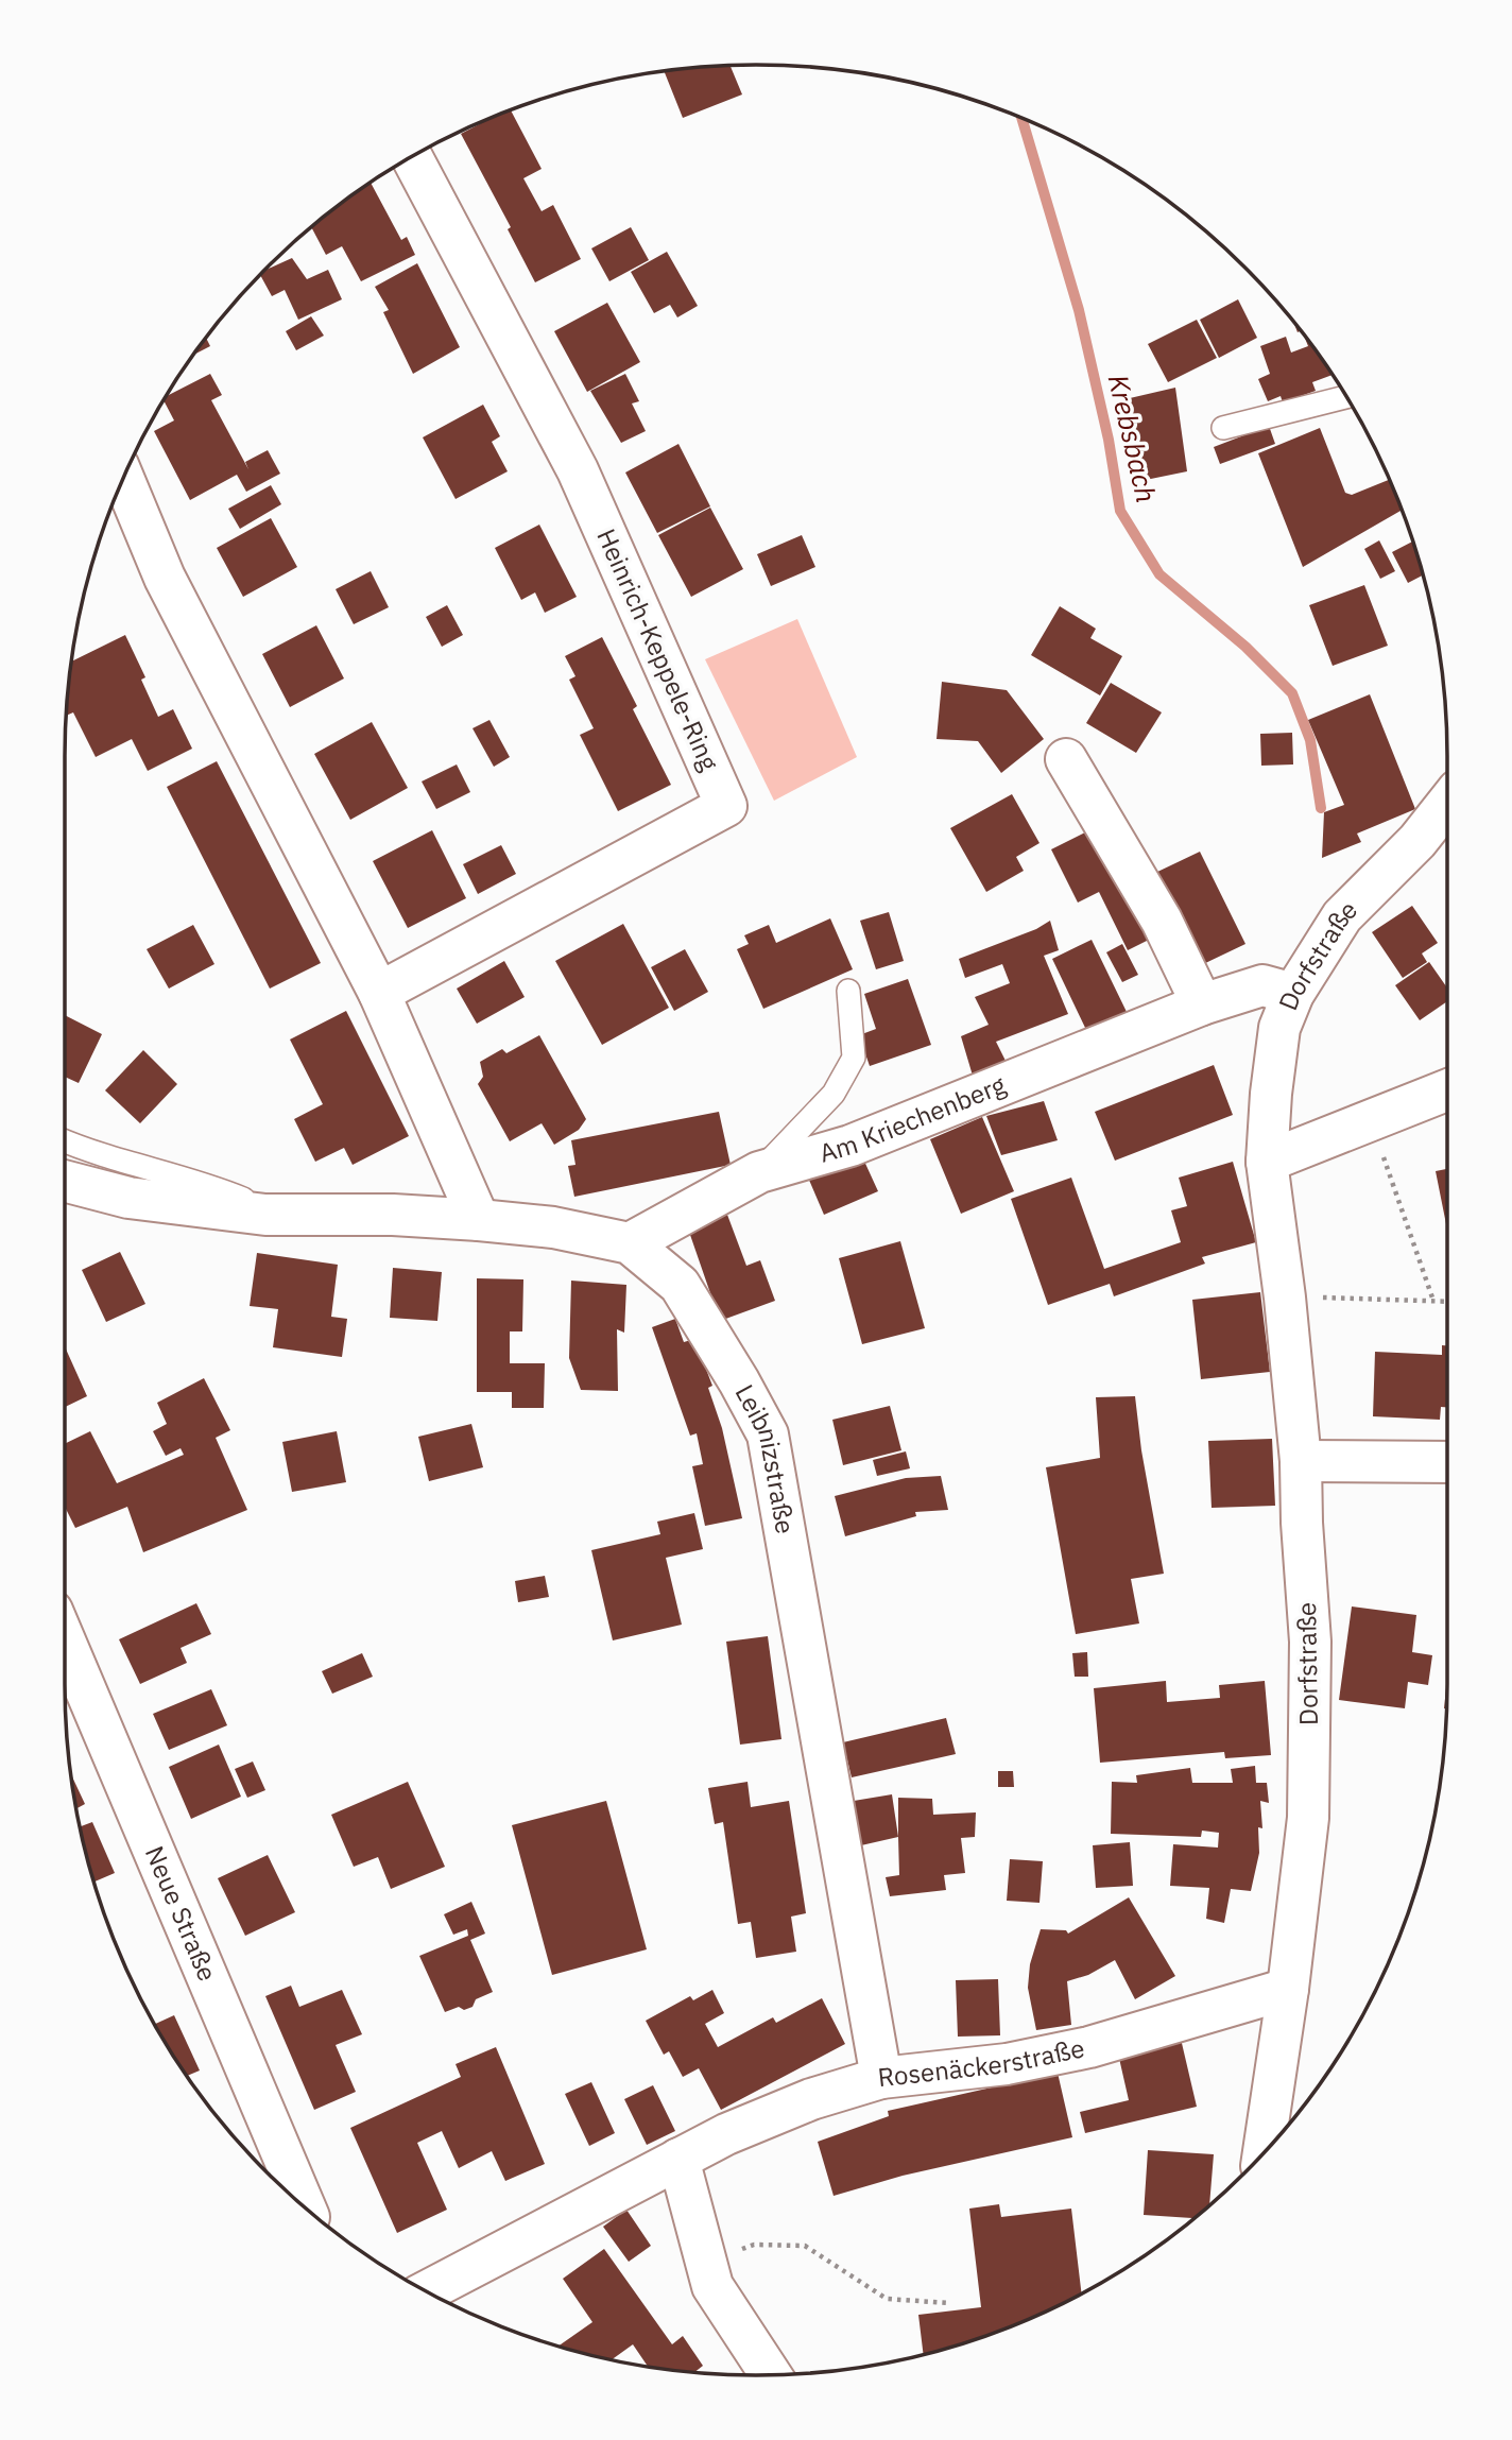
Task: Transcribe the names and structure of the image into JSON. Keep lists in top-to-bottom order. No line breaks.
{"streets":{"street":["Heinrich-Keppele-Ring","Dorfstraße","Am Kriechenberg","Leibnizstraße","Neue Straße","Rosenäckerstraße"]},"crossings":[["Dorfstraße","Am Kriechenberg"],["Dorfstraße","Rosenäckerstraße"],["Am Kriechenberg","Leibnizstraße"],["Leibnizstraße","Rosenäckerstraße"]],"water":["Krebsbach"]}
